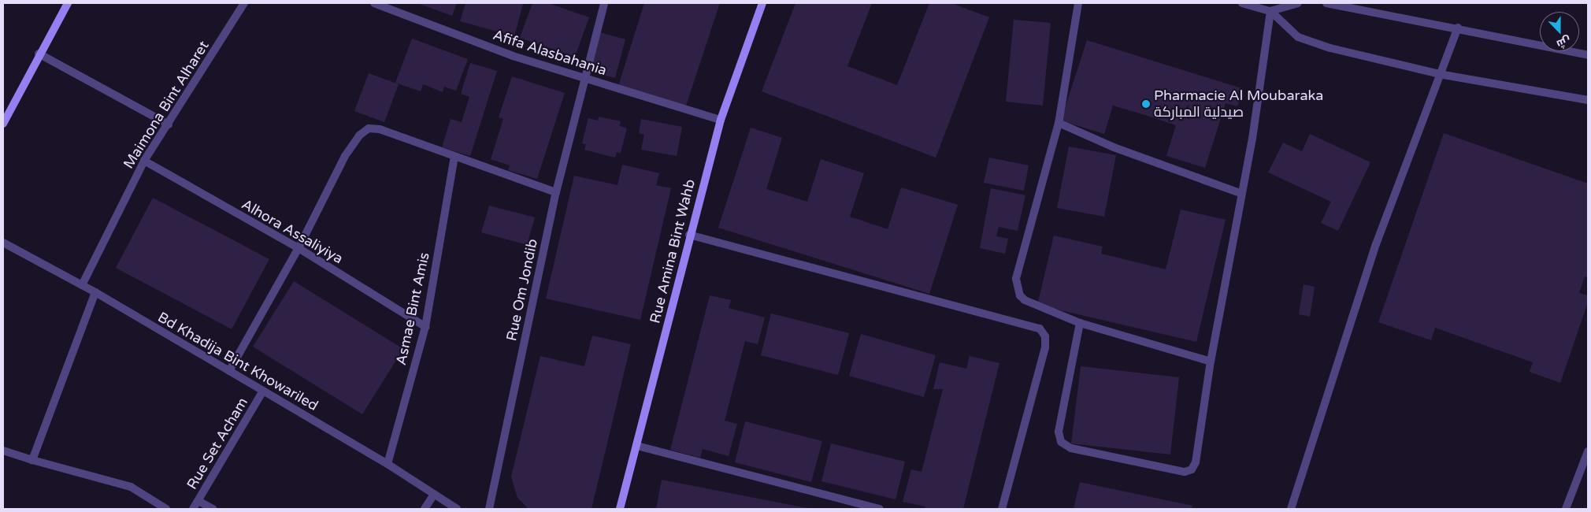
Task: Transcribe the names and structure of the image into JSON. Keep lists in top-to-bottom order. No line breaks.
{"streets":{"main road":["Rue Amina Bint Wahb"],"street":["Afifa Alasbahania","Maimona Bint Alharet","Alhora Assaliyiya","Rue Om Jondib","Asmae Bint Amis","Bd Khadija Bint Khowariled","Rue Set Acham"]},"crossings":[["Afifa Alasbahania","Rue Amina Bint Wahb"],["Afifa Alasbahania","Rue Om Jondib"],["Maimona Bint Alharet","Alhora Assaliyiya"],["Maimona Bint Alharet","Bd Khadija Bint Khowariled"],["Alhora Assaliyiya","Asmae Bint Amis"],["Asmae Bint Amis","Bd Khadija Bint Khowariled"],["Bd Khadija Bint Khowariled","Rue Set Acham"]],"places":["Pharmacie Al Moubaraka صيدلية المباركة"],"north":"bottom"}
